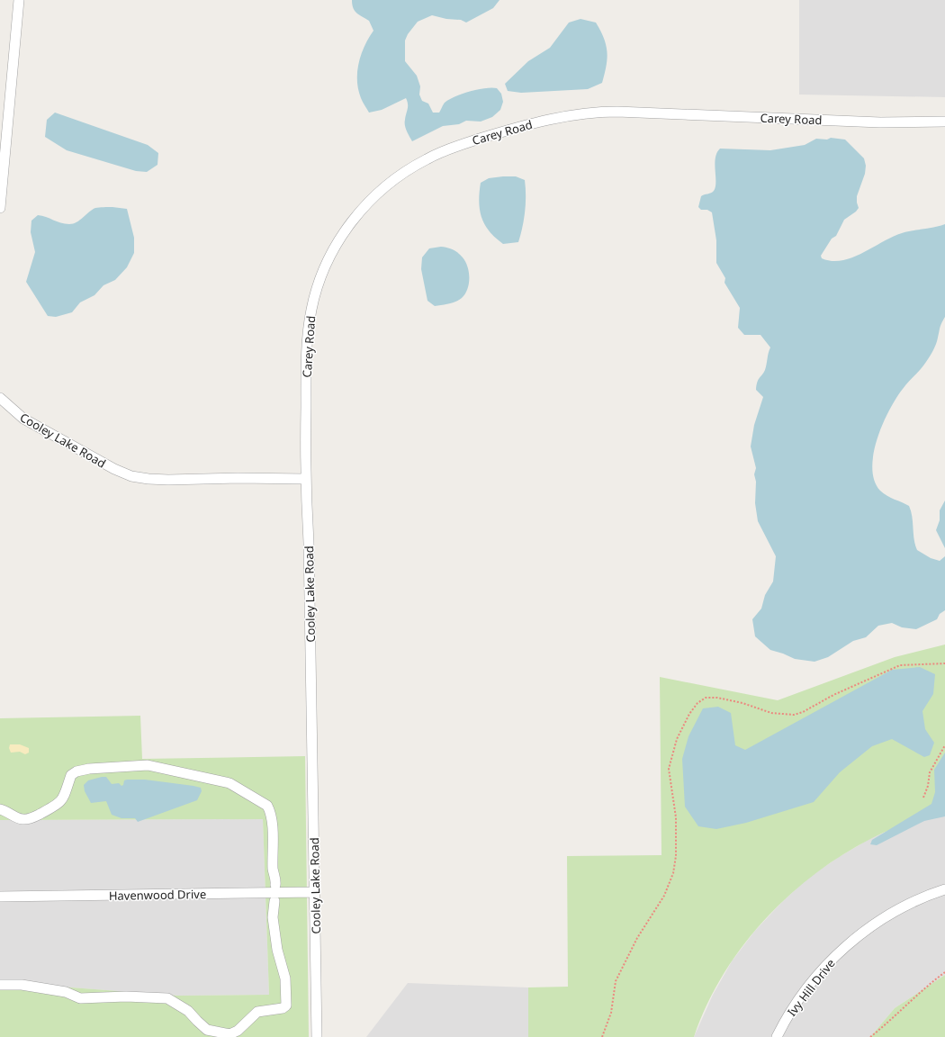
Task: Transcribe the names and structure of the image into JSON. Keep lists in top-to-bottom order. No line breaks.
{"streets":{"street":["Carey Road","Cooley Lake Road","Havenwood Drive","Ivy Hill Drive"]},"crossings":[["Carey Road","Cooley Lake Road"],["Cooley Lake Road","Havenwood Drive"]]}
